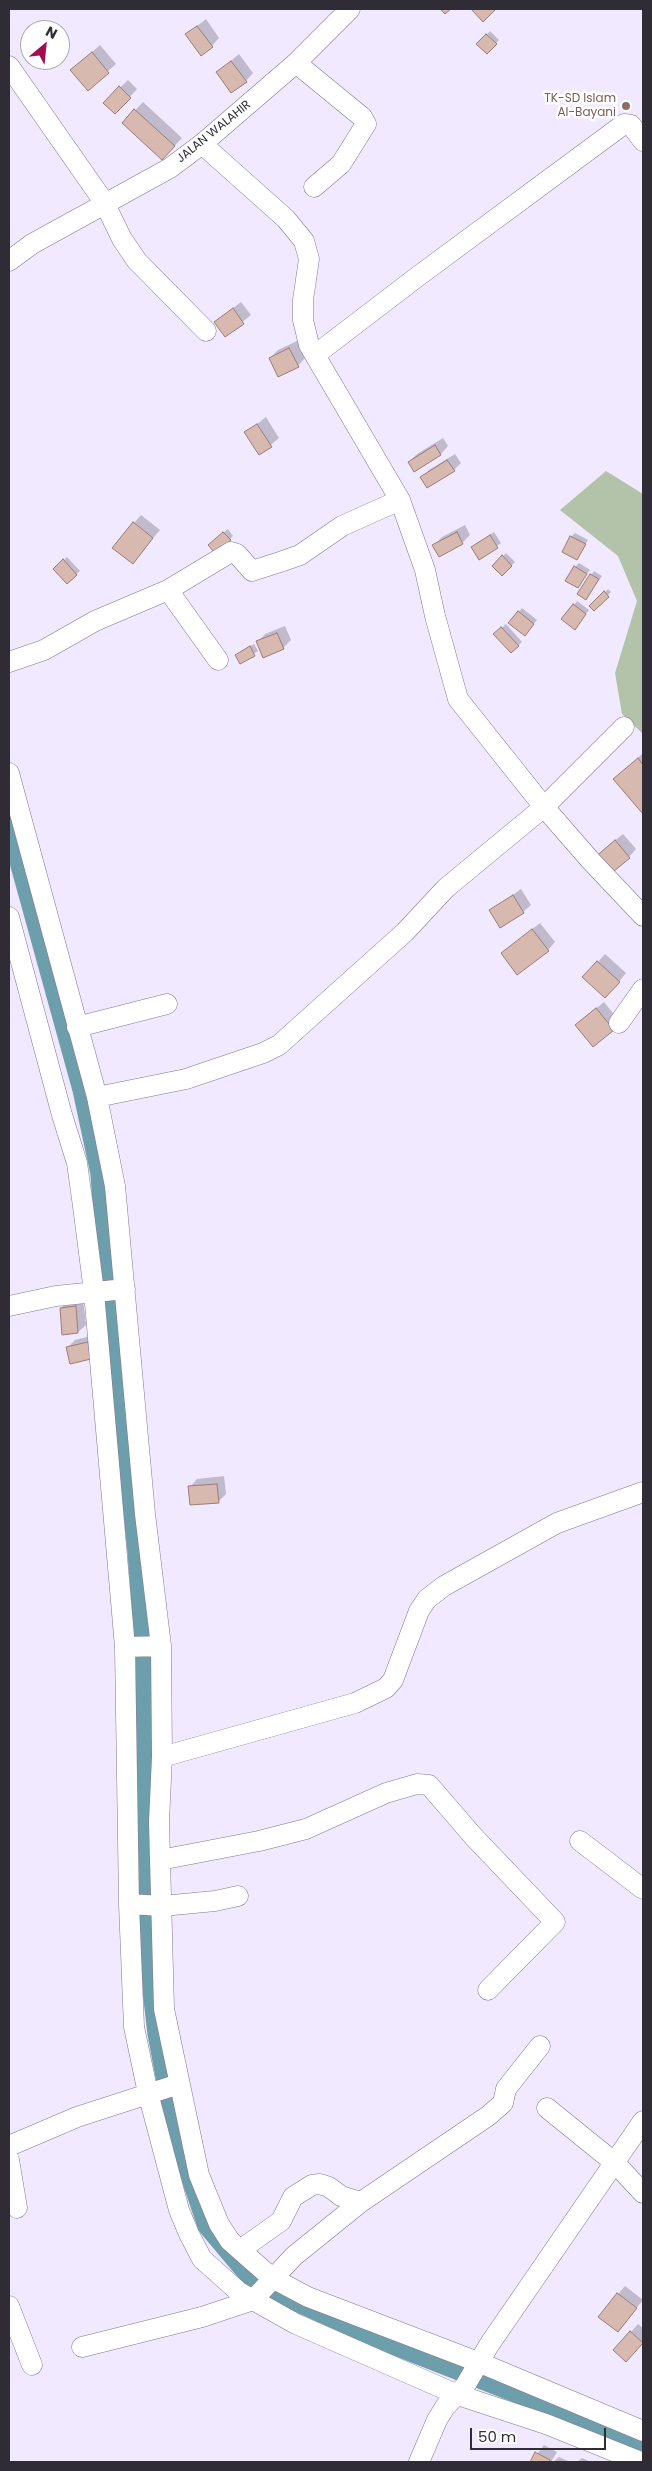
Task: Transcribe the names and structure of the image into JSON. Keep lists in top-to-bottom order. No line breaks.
{"streets":{"street":["JALAN WALAHIR"]},"places":["TK-SD Islam Al-Bayani"],"scale_bar":"50 m","north":"top right"}
